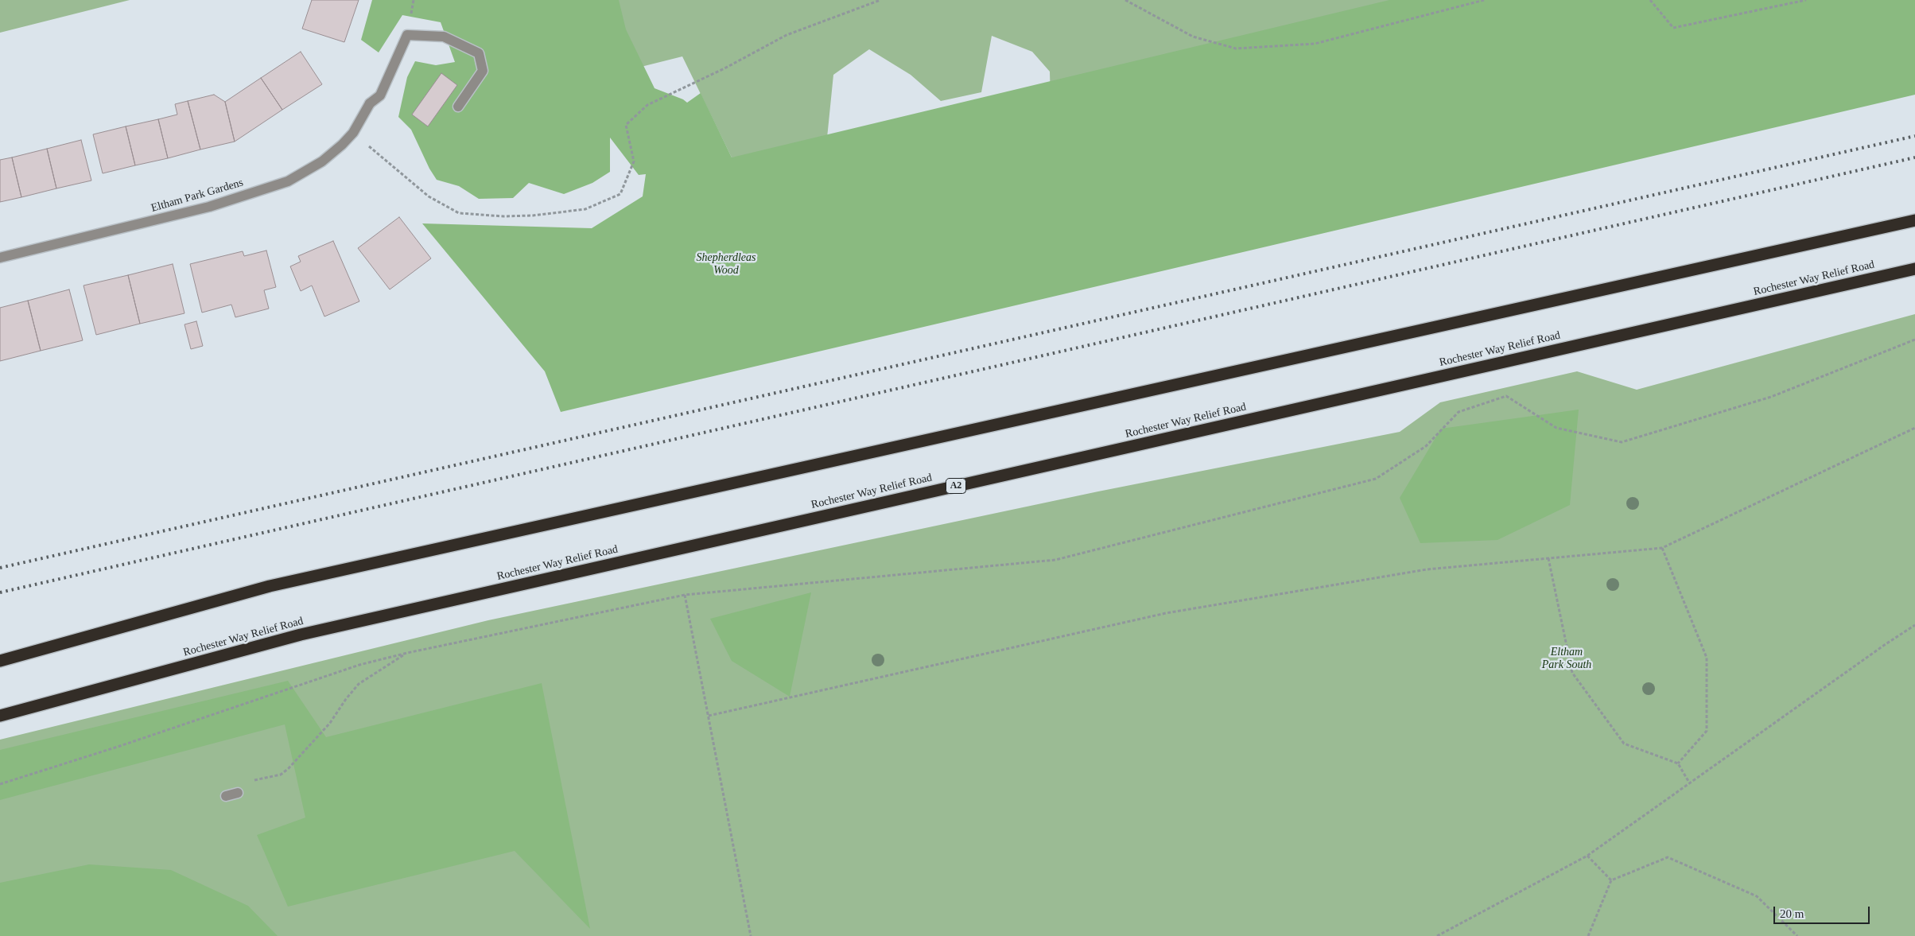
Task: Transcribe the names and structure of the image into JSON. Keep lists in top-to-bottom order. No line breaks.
{"streets":{"highway":["Rochester Way Relief Road","A2"],"street":["Eltham Park Gardens"]},"parks":["Shepherdleas Wood","Eltham Park South"],"scale_bar":"20 m"}
